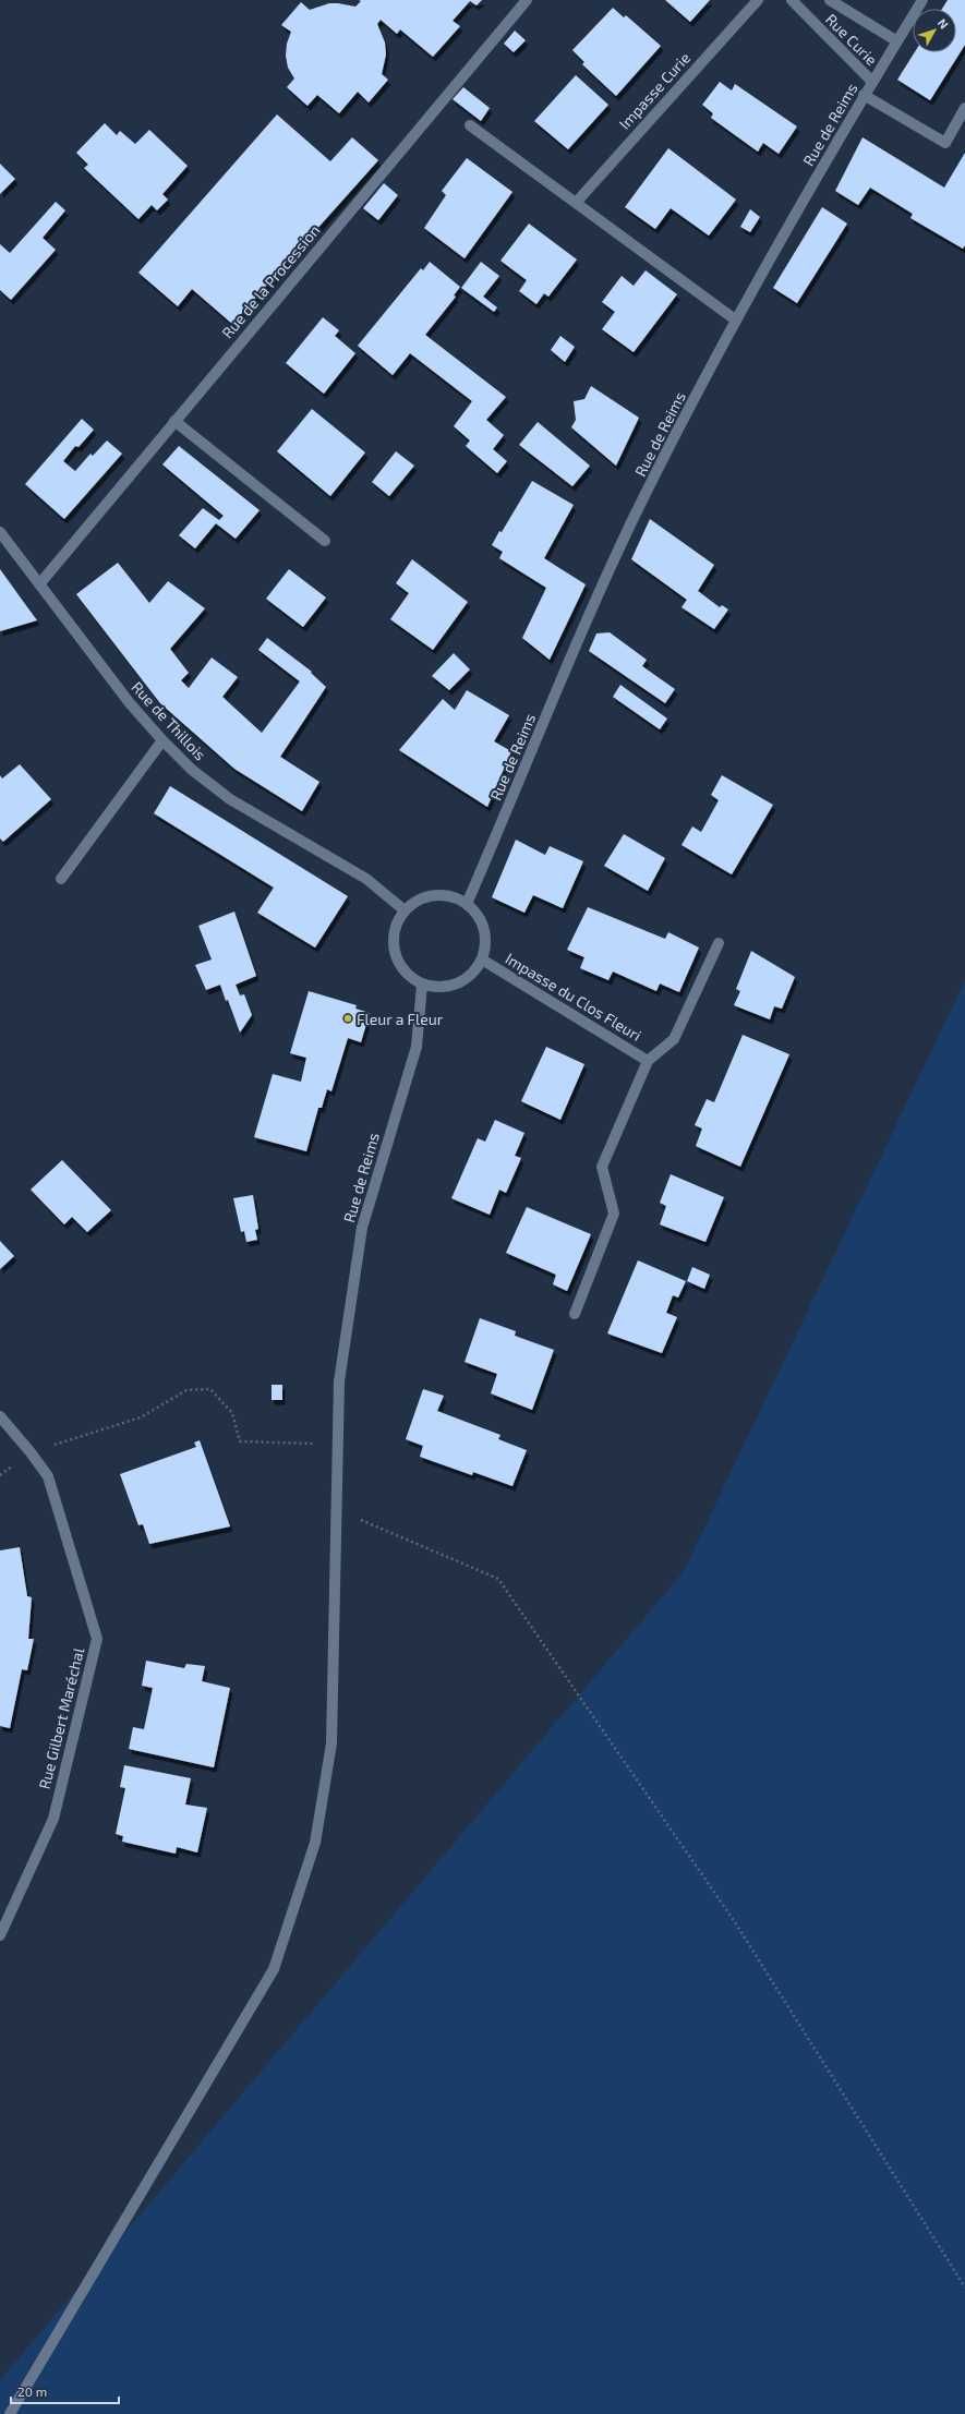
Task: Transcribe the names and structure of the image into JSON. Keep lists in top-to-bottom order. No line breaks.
{"streets":{"street":["Rue Curie","Impasse Curie","Rue de Reims","Rue de la Procession","Rue de Thillois","Impasse du Clos Fleuri","Rue Gilbert Maréchal"]},"crossings":[["Rue Curie","Rue de Reims"],["Rue de Reims","Rue de Thillois"],["Rue de Reims","Impasse du Clos Fleuri"],["Rue de la Procession","Rue de Thillois"],["Rue de Thillois","Impasse du Clos Fleuri"]],"places":["Fleur a Fleur"],"scale_bar":"20 m","north":"top right"}
